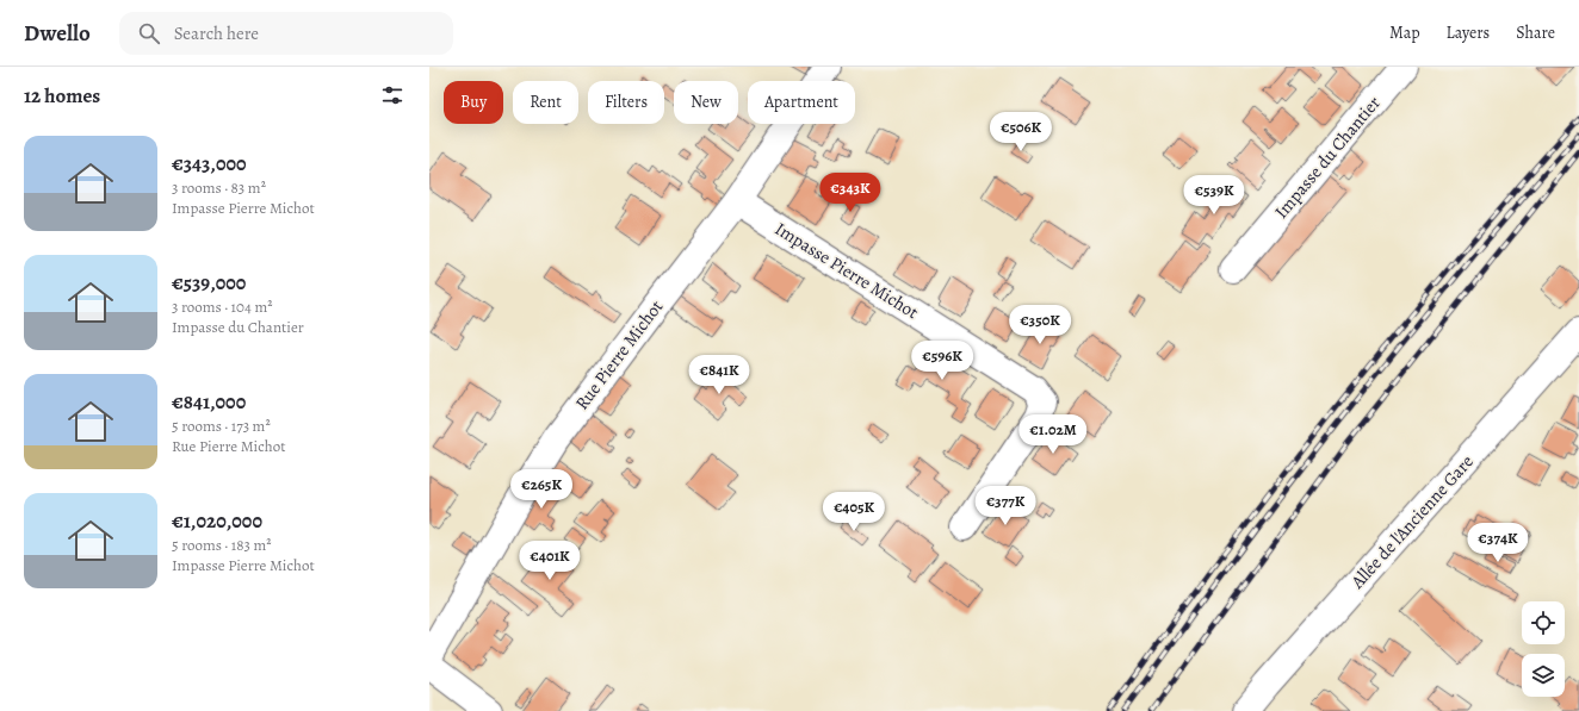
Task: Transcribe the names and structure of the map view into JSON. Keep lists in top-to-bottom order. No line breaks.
{"streets":{"street":["Impasse du Chantier","Impasse Pierre Michot","Rue Pierre Michot","Allée de l'Ancienne Gare"]},"crossings":[["Impasse Pierre Michot","Rue Pierre Michot"]],"page":{"header":"Dwello","search":"Search here","nav":["Map","Layers","Share"],"heading":"12 homes","chip":["Buy","Rent","Filters","New","Apartment"],"price":["€506K","€343K","€539K","€350K","€596K","€841K","€1.02M","€265K","€377K","€405K","€374K","€401K"],"list":[{"name":"€343,000","note":"3 rooms · 83 m² · Impasse Pierre Michot"},{"name":"€539,000","note":"3 rooms · 104 m² · Impasse du Chantier"},{"name":"€841,000","note":"5 rooms · 173 m² · Rue Pierre Michot"},{"name":"€1,020,000","note":"5 rooms · 183 m² · Impasse Pierre Michot"}]}}
